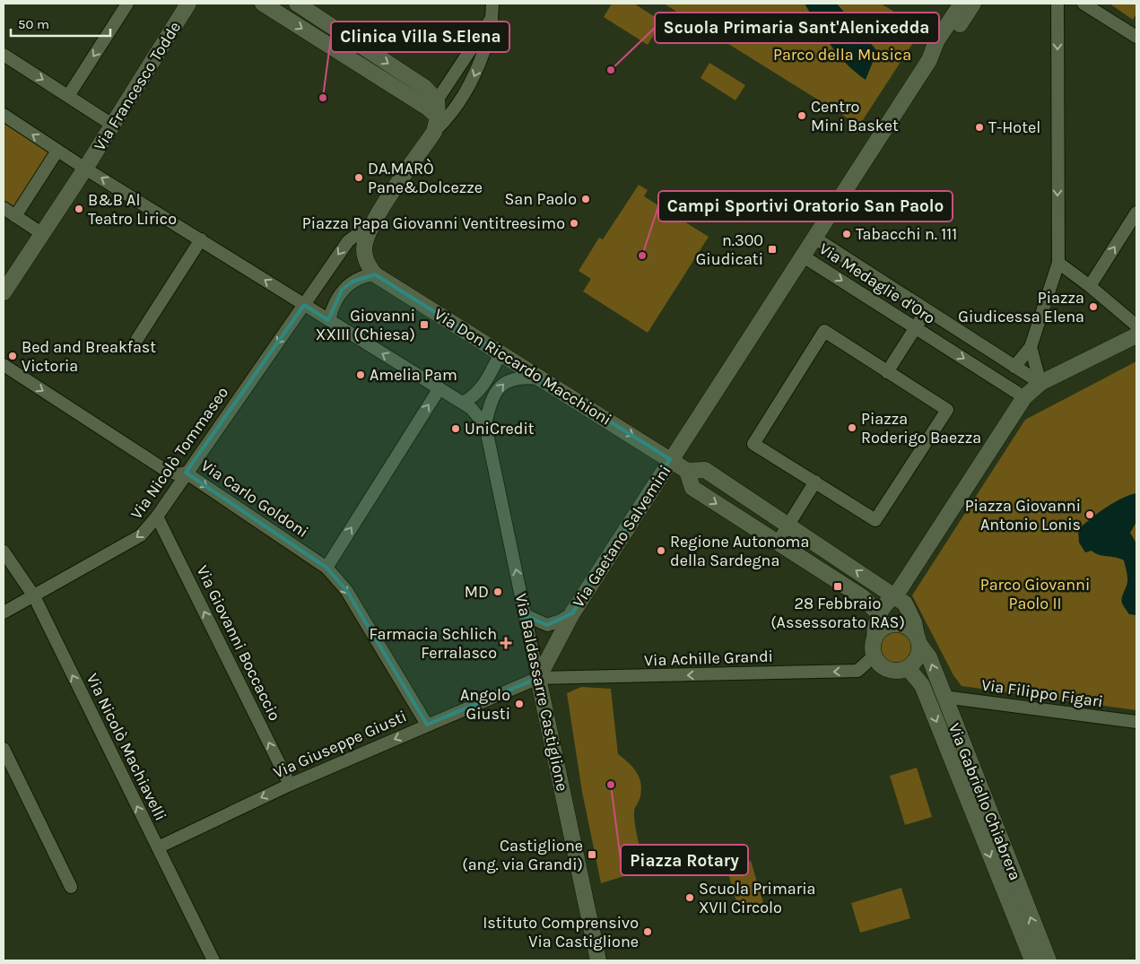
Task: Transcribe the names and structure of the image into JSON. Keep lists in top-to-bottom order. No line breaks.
{"streets":{"street":["Via Francesco Todde","Via Medaglie d'Oro","Via Don Riccardo Macchioni","Via Nicolò Tommaseo","Via Carlo Goldoni","Via Gaetano Salvemini","Via Giovanni Boccaccio","Via Achille Grandi","Via Baldassarre Castiglione","Via Filippo Figari","Via Giuseppe Giusti","Via Nicolò Machiavelli","Via Gabriello Chiabrera"]},"crossings":[["Via Don Riccardo Macchioni","Via Gaetano Salvemini"],["Via Don Riccardo Macchioni","Via Gabriello Chiabrera"],["Via Nicolò Tommaseo","Via Carlo Goldoni"],["Via Nicolò Tommaseo","Via Giovanni Boccaccio"],["Via Nicolò Tommaseo","Via Nicolò Machiavelli"],["Via Carlo Goldoni","Via Giuseppe Giusti"],["Via Gaetano Salvemini","Via Achille Grandi"],["Via Gaetano Salvemini","Via Baldassarre Castiglione"],["Via Gaetano Salvemini","Via Giuseppe Giusti"],["Via Giovanni Boccaccio","Via Giuseppe Giusti"],["Via Achille Grandi","Via Baldassarre Castiglione"],["Via Achille Grandi","Via Giuseppe Giusti"],["Via Achille Grandi","Via Gabriello Chiabrera"],["Via Baldassarre Castiglione","Via Giuseppe Giusti"],["Via Filippo Figari","Via Gabriello Chiabrera"],["Via Giuseppe Giusti","Via Nicolò Machiavelli"]],"one_way":["Via Don Riccardo Macchioni","Via Nicolò Tommaseo","Via Carlo Goldoni","Via Giovanni Boccaccio","Via Achille Grandi","Via Baldassarre Castiglione","Via Giuseppe Giusti"],"parks":["Parco della Musica","Parco Giovanni Paolo II"],"places":{"other":["Scuola Primaria Sant'Alenixedda","Clinica Villa S.Elena","Centro Mini Basket","T-Hotel","DA.MARÒ Pane&Dolcezze","San Paolo","B&B Al Teatro Lirico","Piazza Papa Giovanni Ventitreesimo","Tabacchi n. 111","Campi Sportivi Oratorio San Paolo","Piazza Giudicessa Elena","Bed and Breakfast Victoria","Amelia Pam","Piazza Roderigo Baezza","UniCredit","Piazza Giovanni Antonio Lonis","Regione Autonoma della Sardegna","MD","Angolo Giusti","Piazza Rotary","Scuola Primaria XVII Circolo","Istituto Comprensivo Via Castiglione"],"transit":["n.300 Giudicati","Giovanni XXIII (Chiesa)","28 Febbraio (Assessorato RAS)","Castiglione (ang. via Grandi)"],"health":["Farmacia Schlich Ferralasco"]},"scale_bar":"50 m"}
